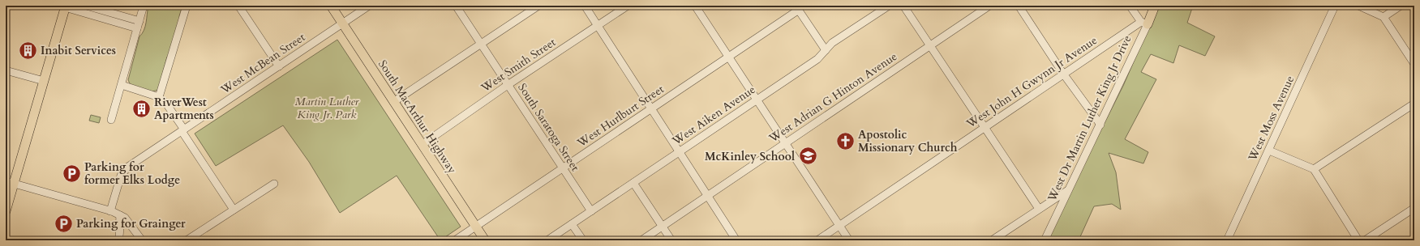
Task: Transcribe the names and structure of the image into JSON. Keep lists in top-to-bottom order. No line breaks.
{"streets":{"main road":["South MacArthur Highway","West Dr Martin Luther King Jr Drive"],"street":["West McBean Street","West Smith Street","West John H Gwynn Jr Avenue","West Adrian G Hinton Avenue","West Aiken Avenue","West Hurlburt Street","West Moss Avenue","South Saratoga Street"]},"crossings":[["West McBean Street","South MacArthur Highway"],["West Smith Street","South MacArthur Highway"],["West Smith Street","South Saratoga Street"],["West John H Gwynn Jr Avenue","West Dr Martin Luther King Jr Drive"],["West Aiken Avenue","South Saratoga Street"],["West Hurlburt Street","South MacArthur Highway"],["West Hurlburt Street","South Saratoga Street"]],"parks":["Martin Luther King Jr. Park"],"places":{"building":["Inabit Services","RiverWest Apartments"],"church":["Apostolic Missionary Church"],"school or university":["McKinley School"],"parking":["Parking for former Elks Lodge","Parking for Grainger"]}}
